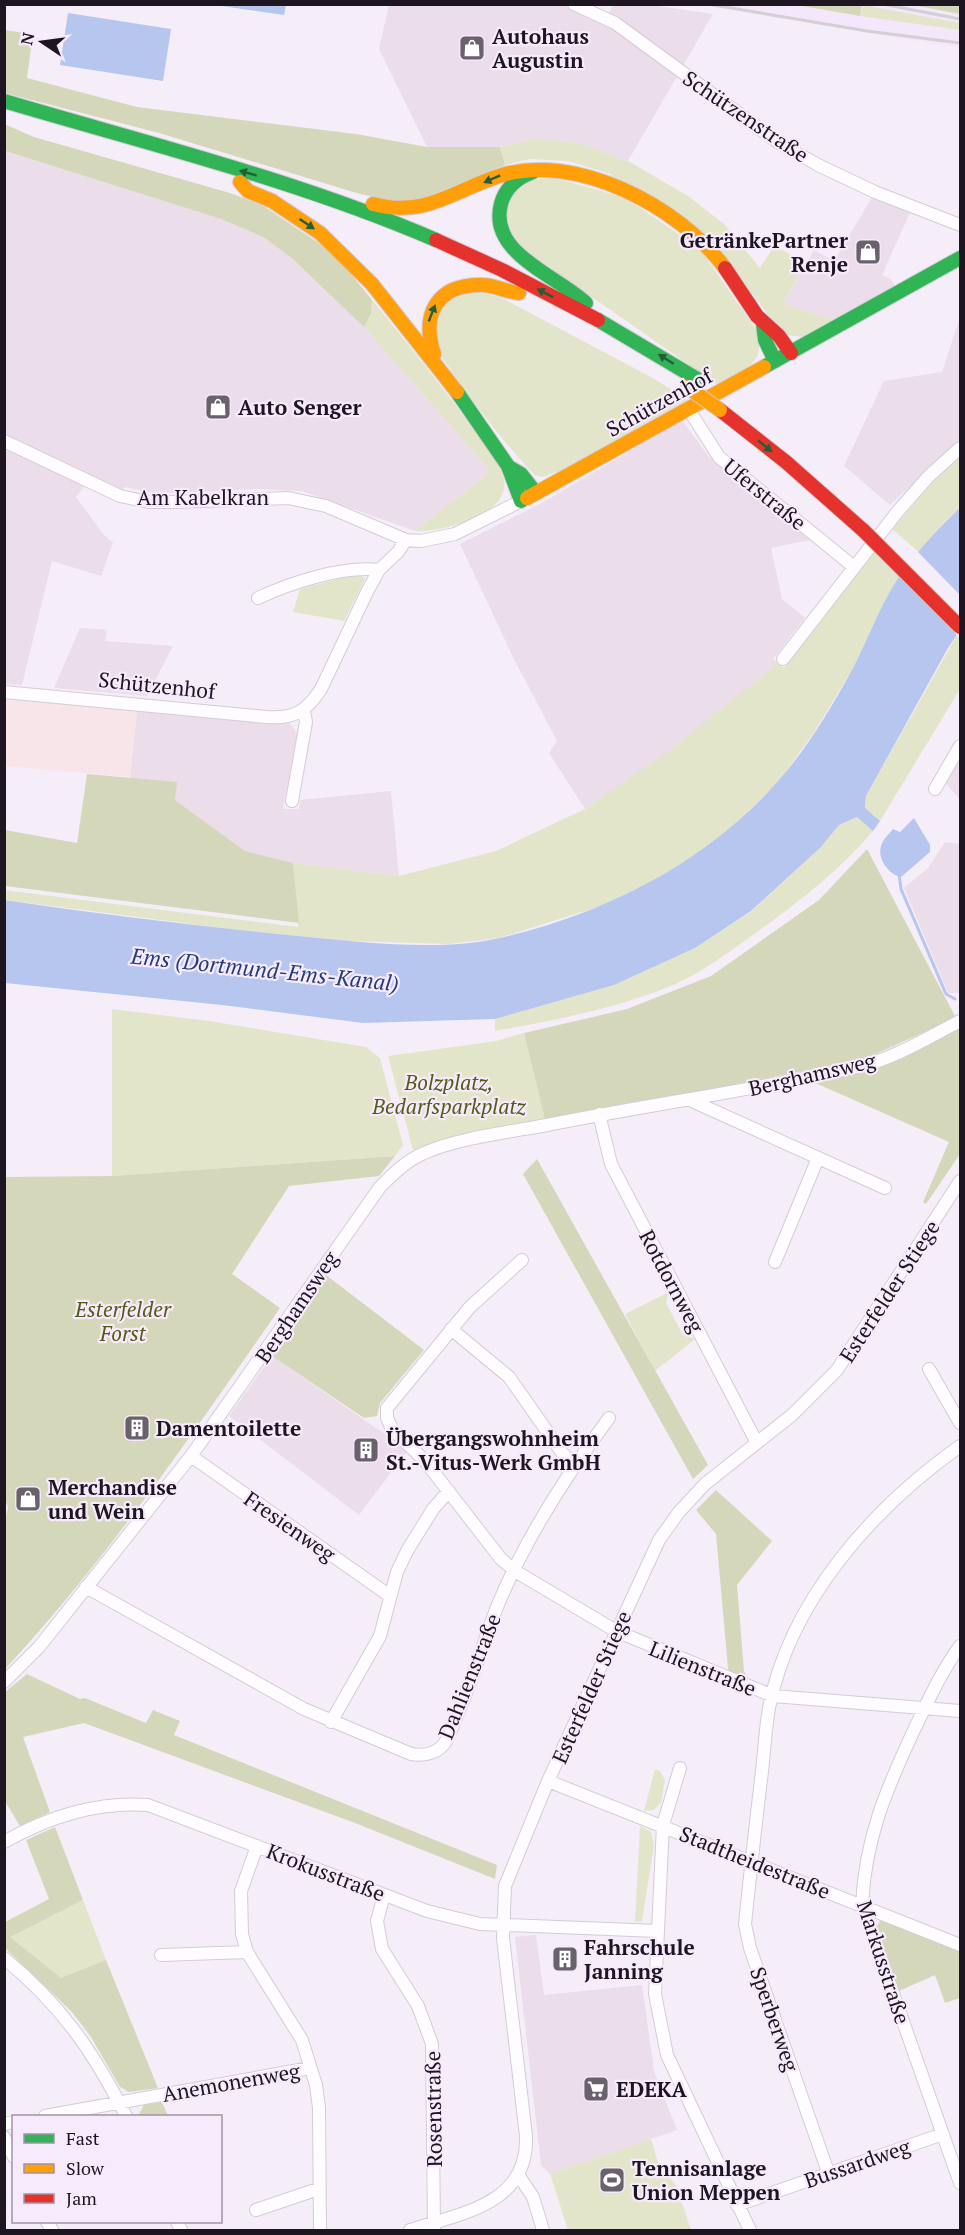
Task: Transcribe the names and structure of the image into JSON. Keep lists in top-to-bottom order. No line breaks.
{"streets":{"main road":["Schützenhof"],"street":["Schützenstraße","Uferstraße","Am Kabelkran","Berghamsweg","Rotdornweg","Esterfelder Stiege","Fresienweg","Lilienstraße","Dahlienstraße","Stadtheidestraße","Krokusstraße","Markusstraße","Sperberweg","Anemonenweg","Rosenstraße","Bussardweg"]},"crossings":[["Schützenhof","Uferstraße"],["Schützenhof","Am Kabelkran"],["Berghamsweg","Rotdornweg"],["Berghamsweg","Fresienweg"],["Berghamsweg","Dahlienstraße"],["Rotdornweg","Esterfelder Stiege"],["Esterfelder Stiege","Lilienstraße"],["Esterfelder Stiege","Stadtheidestraße"],["Esterfelder Stiege","Krokusstraße"],["Lilienstraße","Dahlienstraße"],["Lilienstraße","Markusstraße"],["Lilienstraße","Sperberweg"],["Stadtheidestraße","Markusstraße"],["Stadtheidestraße","Sperberweg"],["Krokusstraße","Rosenstraße"],["Markusstraße","Bussardweg"],["Sperberweg","Bussardweg"]],"water":["Ems (Dortmund-Ems-Kanal)"],"parks":["Bolzplatz, Bedarfsparkplatz","Esterfelder Forst"],"places":{"shop":["Autohaus Augustin","GetränkePartner Renje","Auto Senger","Merchandise und Wein"],"building":["Damentoilette","Übergangswohnheim St.-Vitus-Werk GmbH","Fahrschule Janning"],"supermarket":["EDEKA"],"sports":["Tennisanlage Union Meppen"]},"legend":["Fast","Slow","Jam"],"north":"left"}
